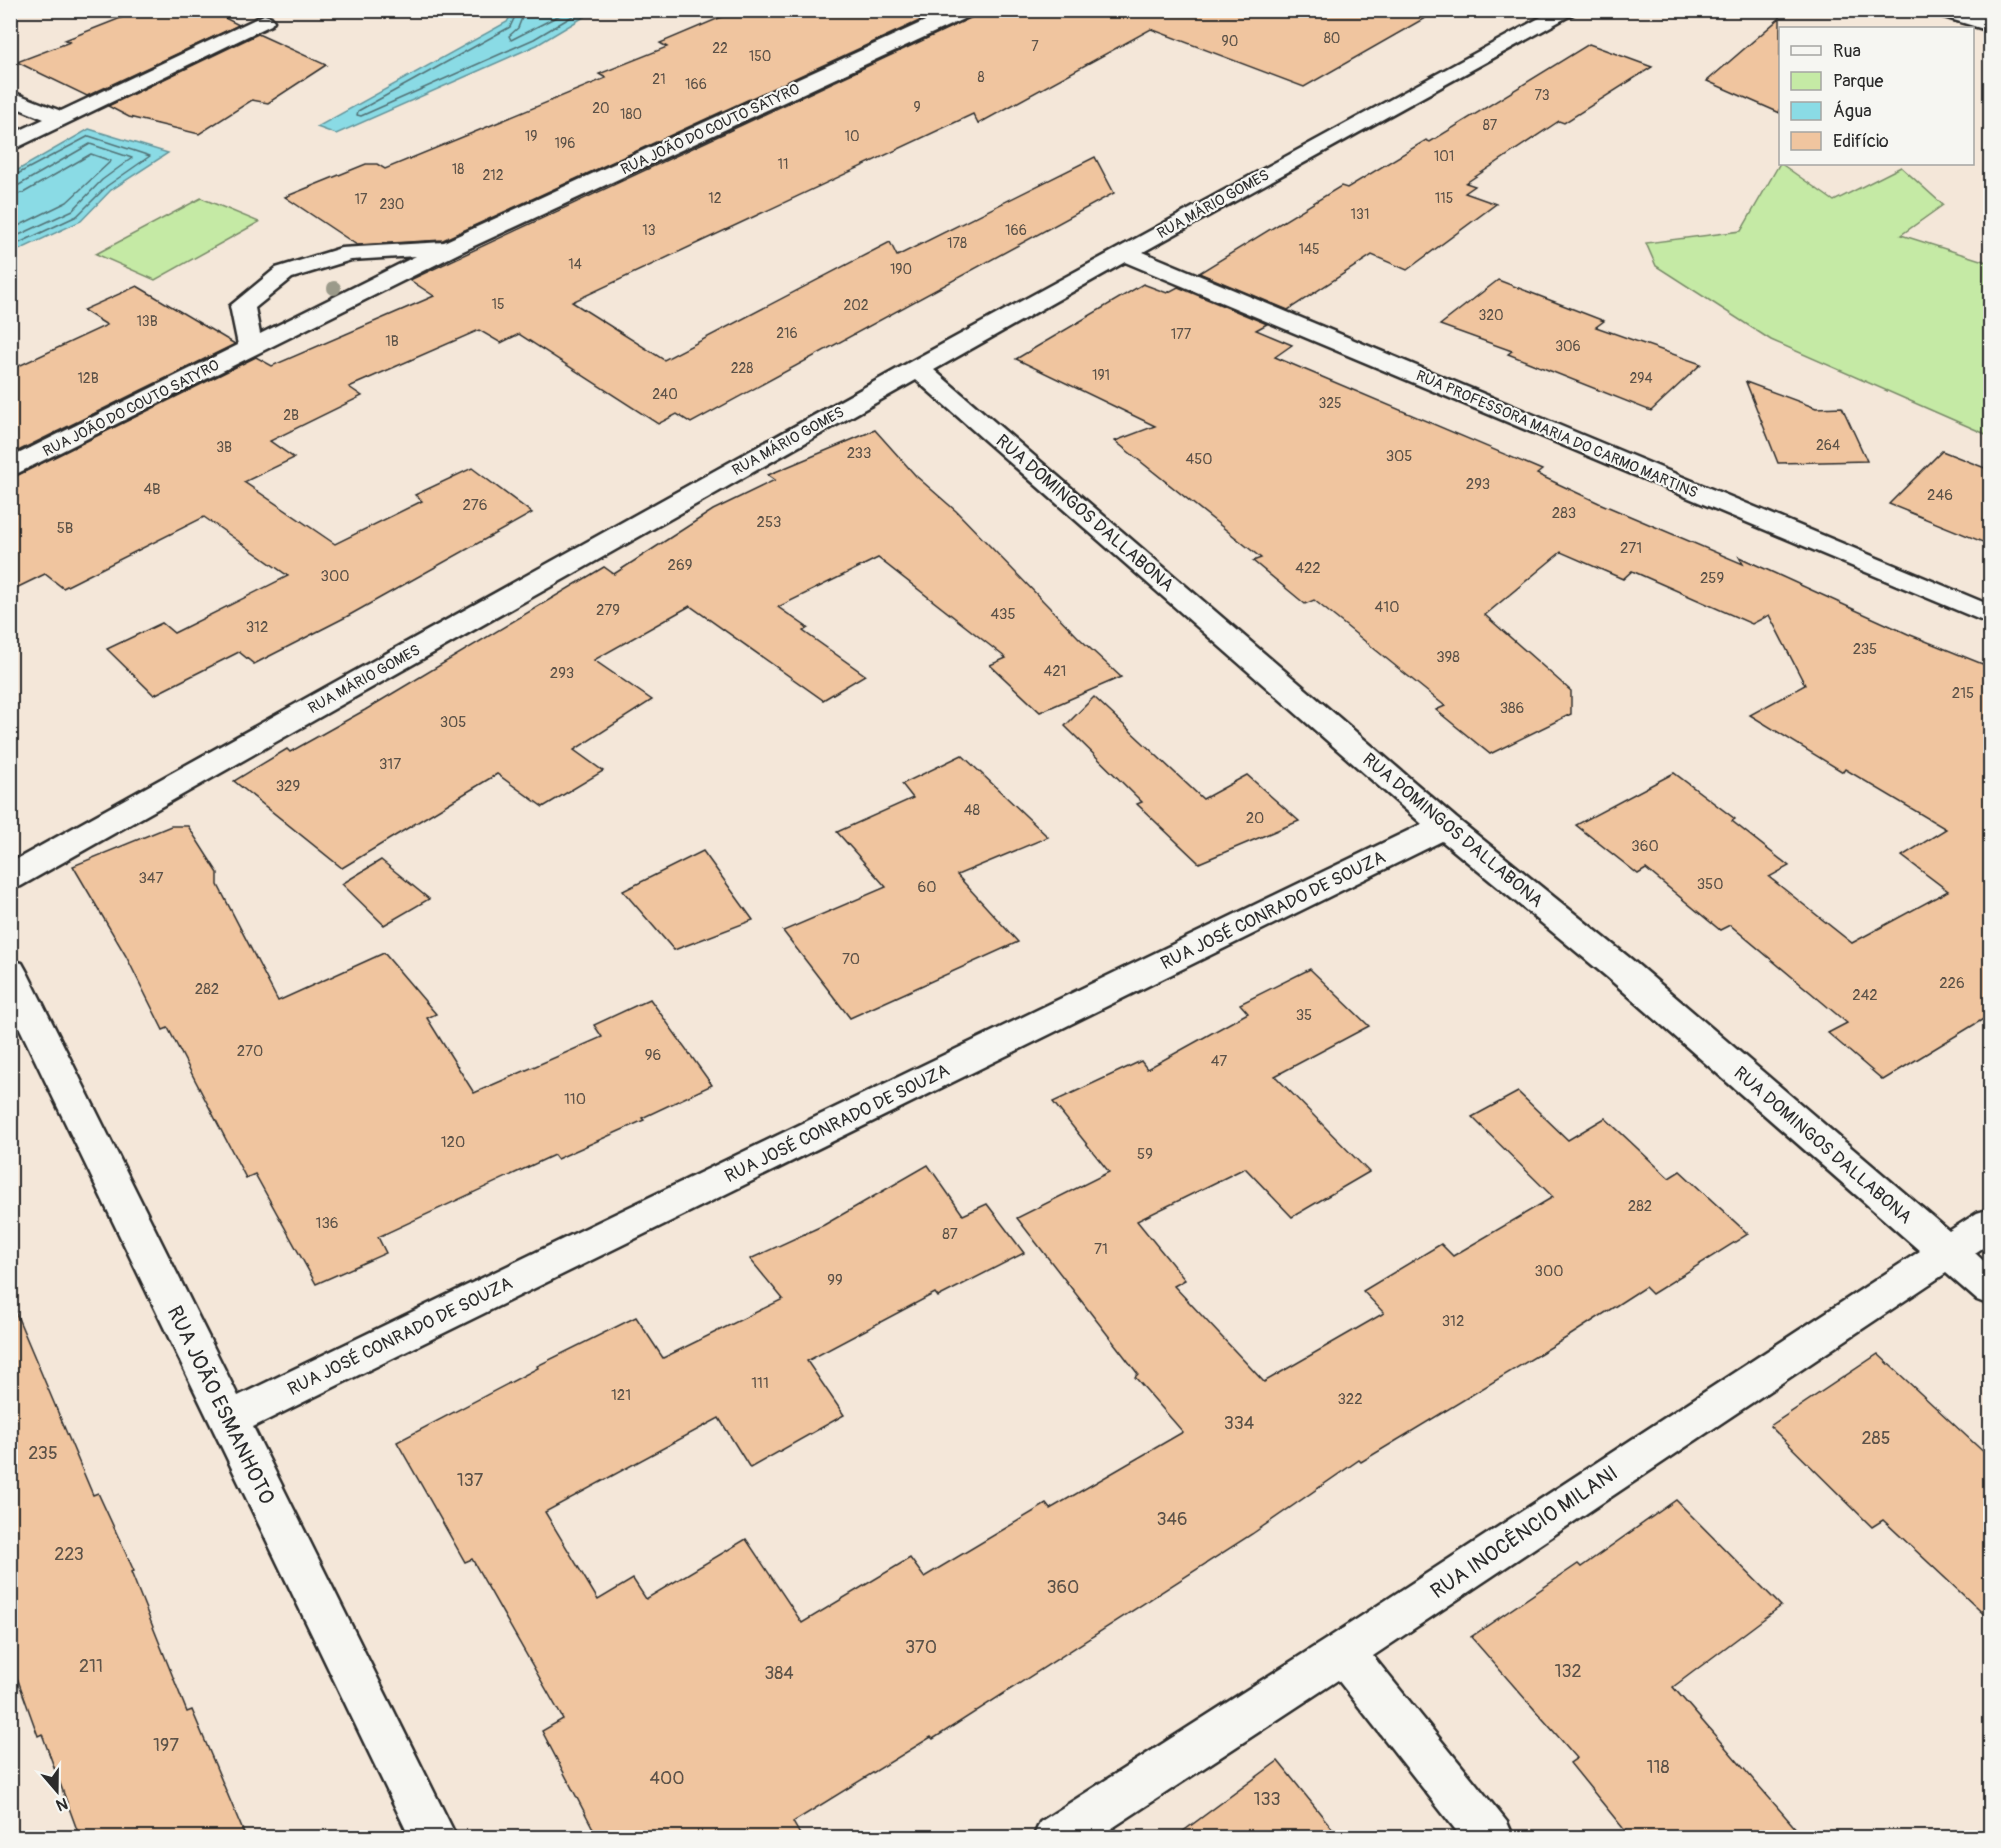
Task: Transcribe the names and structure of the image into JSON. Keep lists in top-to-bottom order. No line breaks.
{"streets":{"street":["RUA JOÃO DO COUTO SATYRO","RUA MÁRIO GOMES","RUA PROFESSORA MARIA DO CARMO MARTINS","RUA DOMINGOS DALLABONA","RUA JOSÉ CONRADO DE SOUZA","RUA JOÃO ESMANHOTO","RUA INOCÊNCIO MILANI"]},"crossings":[["RUA MÁRIO GOMES","RUA PROFESSORA MARIA DO CARMO MARTINS"],["RUA MÁRIO GOMES","RUA DOMINGOS DALLABONA"],["RUA DOMINGOS DALLABONA","RUA JOSÉ CONRADO DE SOUZA"],["RUA DOMINGOS DALLABONA","RUA INOCÊNCIO MILANI"],["RUA JOSÉ CONRADO DE SOUZA","RUA JOÃO ESMANHOTO"]],"house_numbers":["80","90","7","22","150","8","21","166","73","9","20","180","87","19","10","196","101","11","18","212","12","115","17","230","131","13","166","178","145","14","190","15","202","320","13B","216","177","1B","306","228","191","12B","294","240","325","2B","264","3B","233","305","450","293","4B","246","276","283","253","5B","271","269","422","300","259","410","279","435","312","235","398","421","293","215","386","305","317","329","48","20","360","347","350","60","70","226","282","242","35","270","96","47","110","120","59","282","136","87","71","300","99","312","111","121","322","334","285","235","137","346","223","360","370","211","132","384","197","118","400","133"],"legend":["Rua","Parque","Água","Edifício"],"north":"bottom"}
